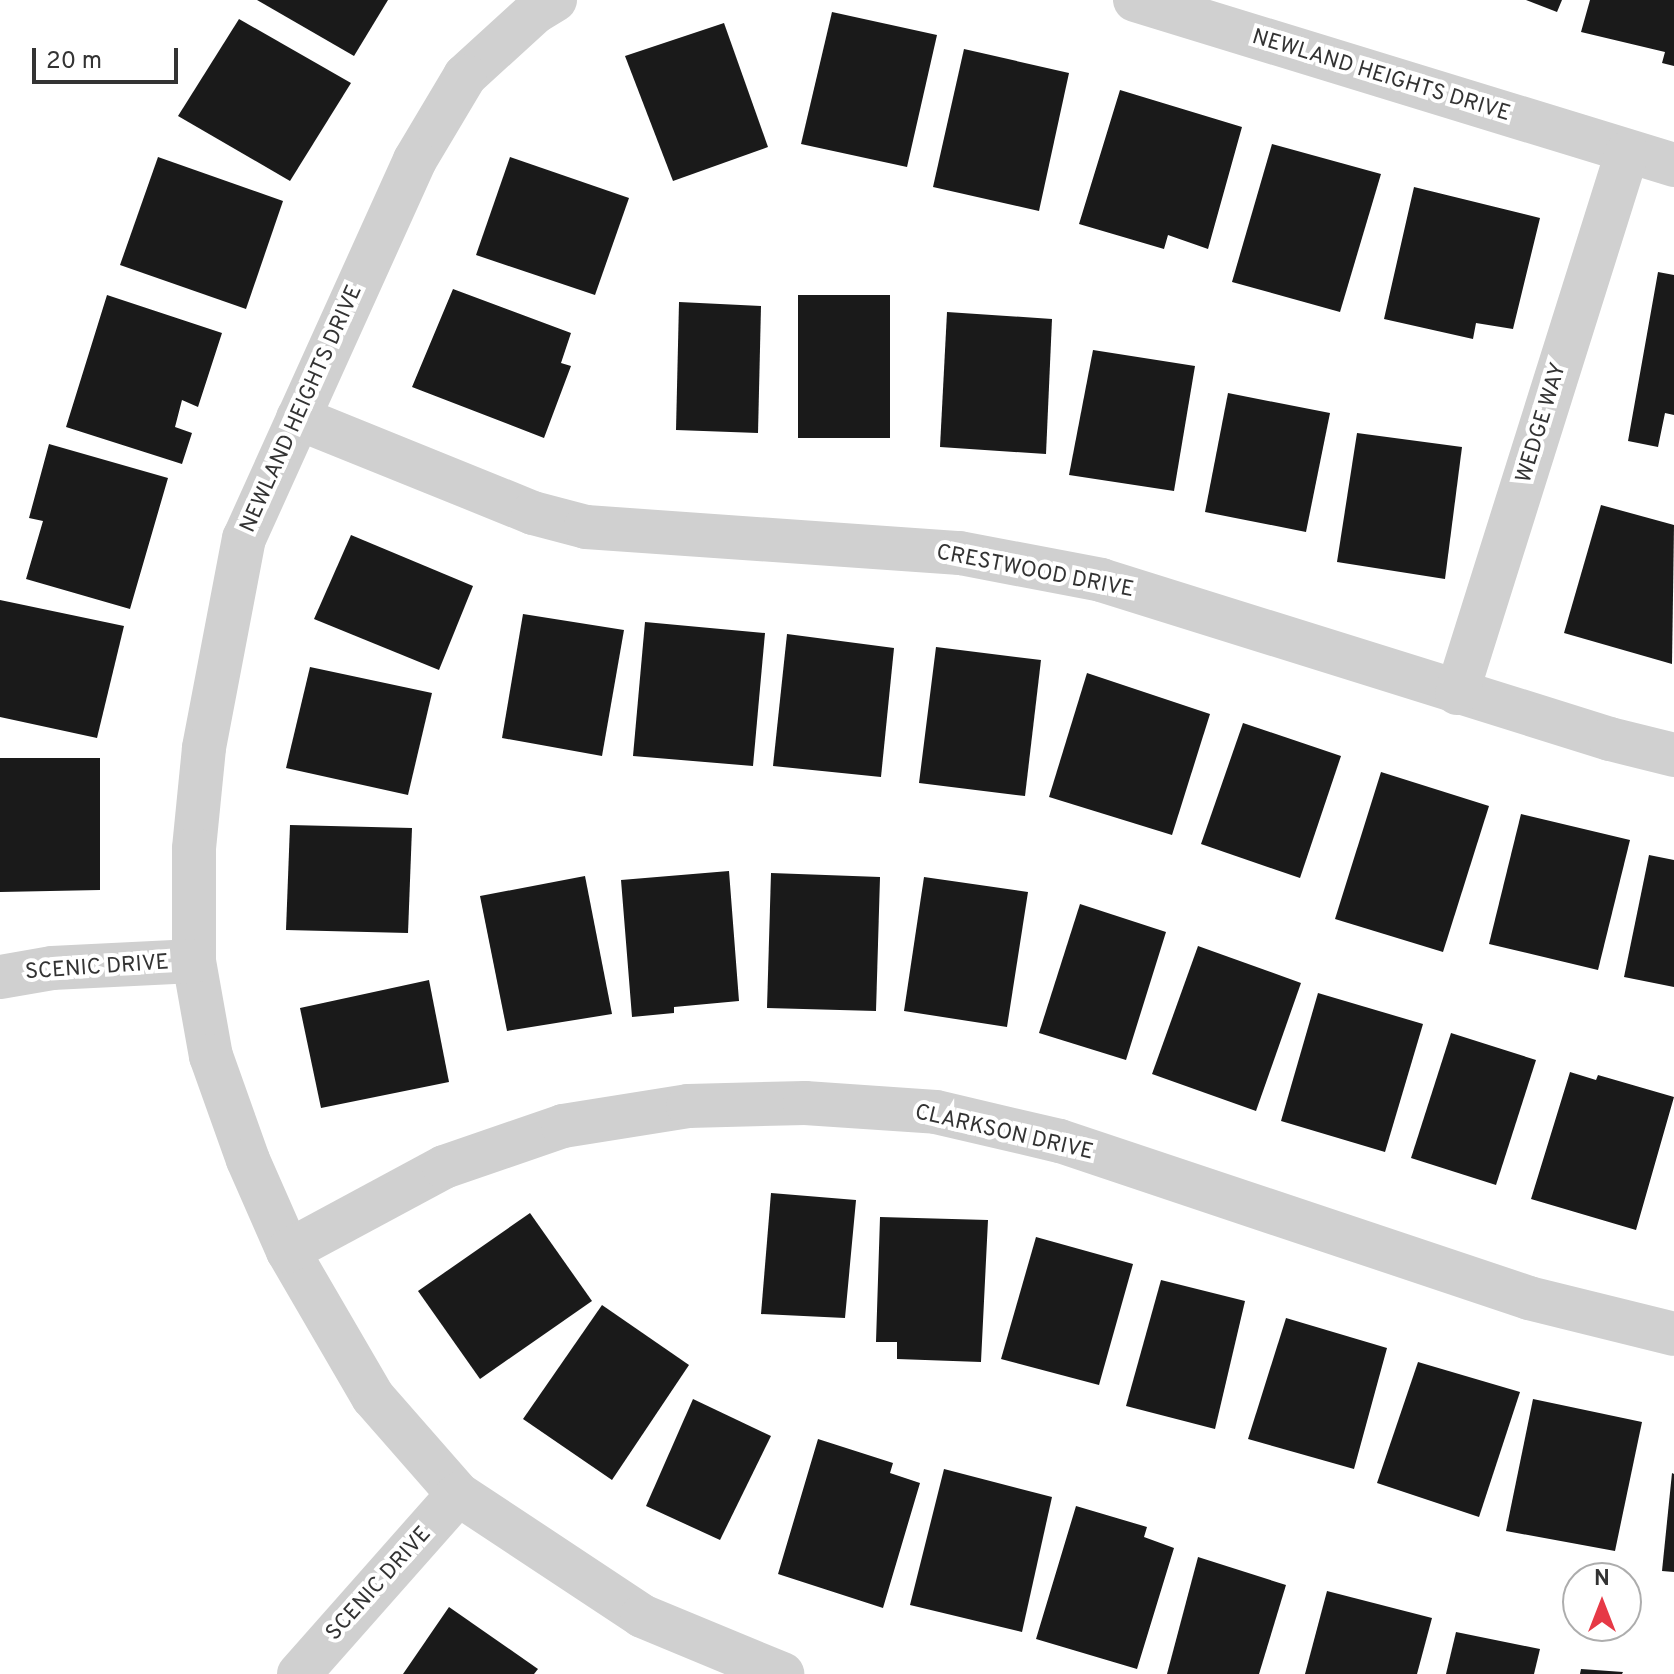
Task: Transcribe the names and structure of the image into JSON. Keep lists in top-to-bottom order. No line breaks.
{"streets":{"street":["NEWLAND HEIGHTS DRIVE","WEDGE WAY","CRESTWOOD DRIVE","SCENIC DRIVE","CLARKSON DRIVE"]},"crossings":[["NEWLAND HEIGHTS DRIVE","WEDGE WAY"],["NEWLAND HEIGHTS DRIVE","CRESTWOOD DRIVE"],["NEWLAND HEIGHTS DRIVE","SCENIC DRIVE"],["NEWLAND HEIGHTS DRIVE","CLARKSON DRIVE"],["WEDGE WAY","CRESTWOOD DRIVE"]],"scale_bar":"20 m","north":"top"}
